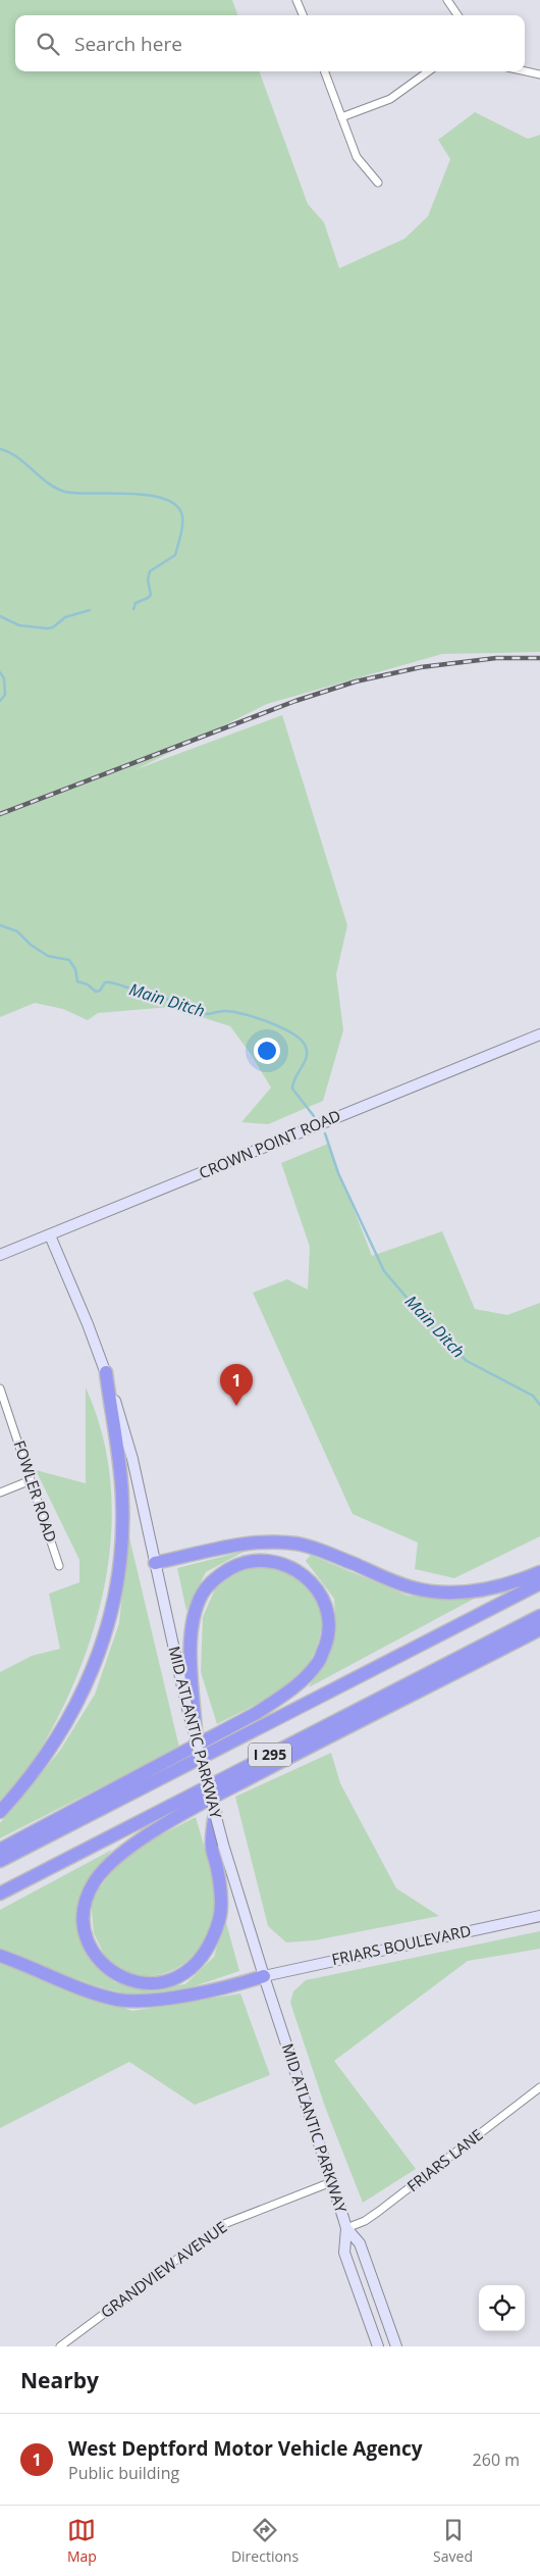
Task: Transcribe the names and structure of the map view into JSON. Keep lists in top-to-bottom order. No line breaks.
{"streets":{"highway":["I 295"],"main road":["CROWN POINT ROAD","MID ATLANTIC PARKWAY","FRIARS BOULEVARD"],"street":["FOWLER ROAD","FRIARS LANE","GRANDVIEW AVENUE"]},"crossings":[["CROWN POINT ROAD","MID ATLANTIC PARKWAY"],["MID ATLANTIC PARKWAY","FRIARS BOULEVARD"],["MID ATLANTIC PARKWAY","FRIARS LANE"],["MID ATLANTIC PARKWAY","GRANDVIEW AVENUE"]],"water":["Main Ditch"],"page":{"search":"Search here","pins":"1","heading":"Nearby","list":[{"mark":"1","name":"West Deptford Motor Vehicle Agency","note":"Public building","value":"260 m"}],"nav":["Map","Directions","Saved"]}}
